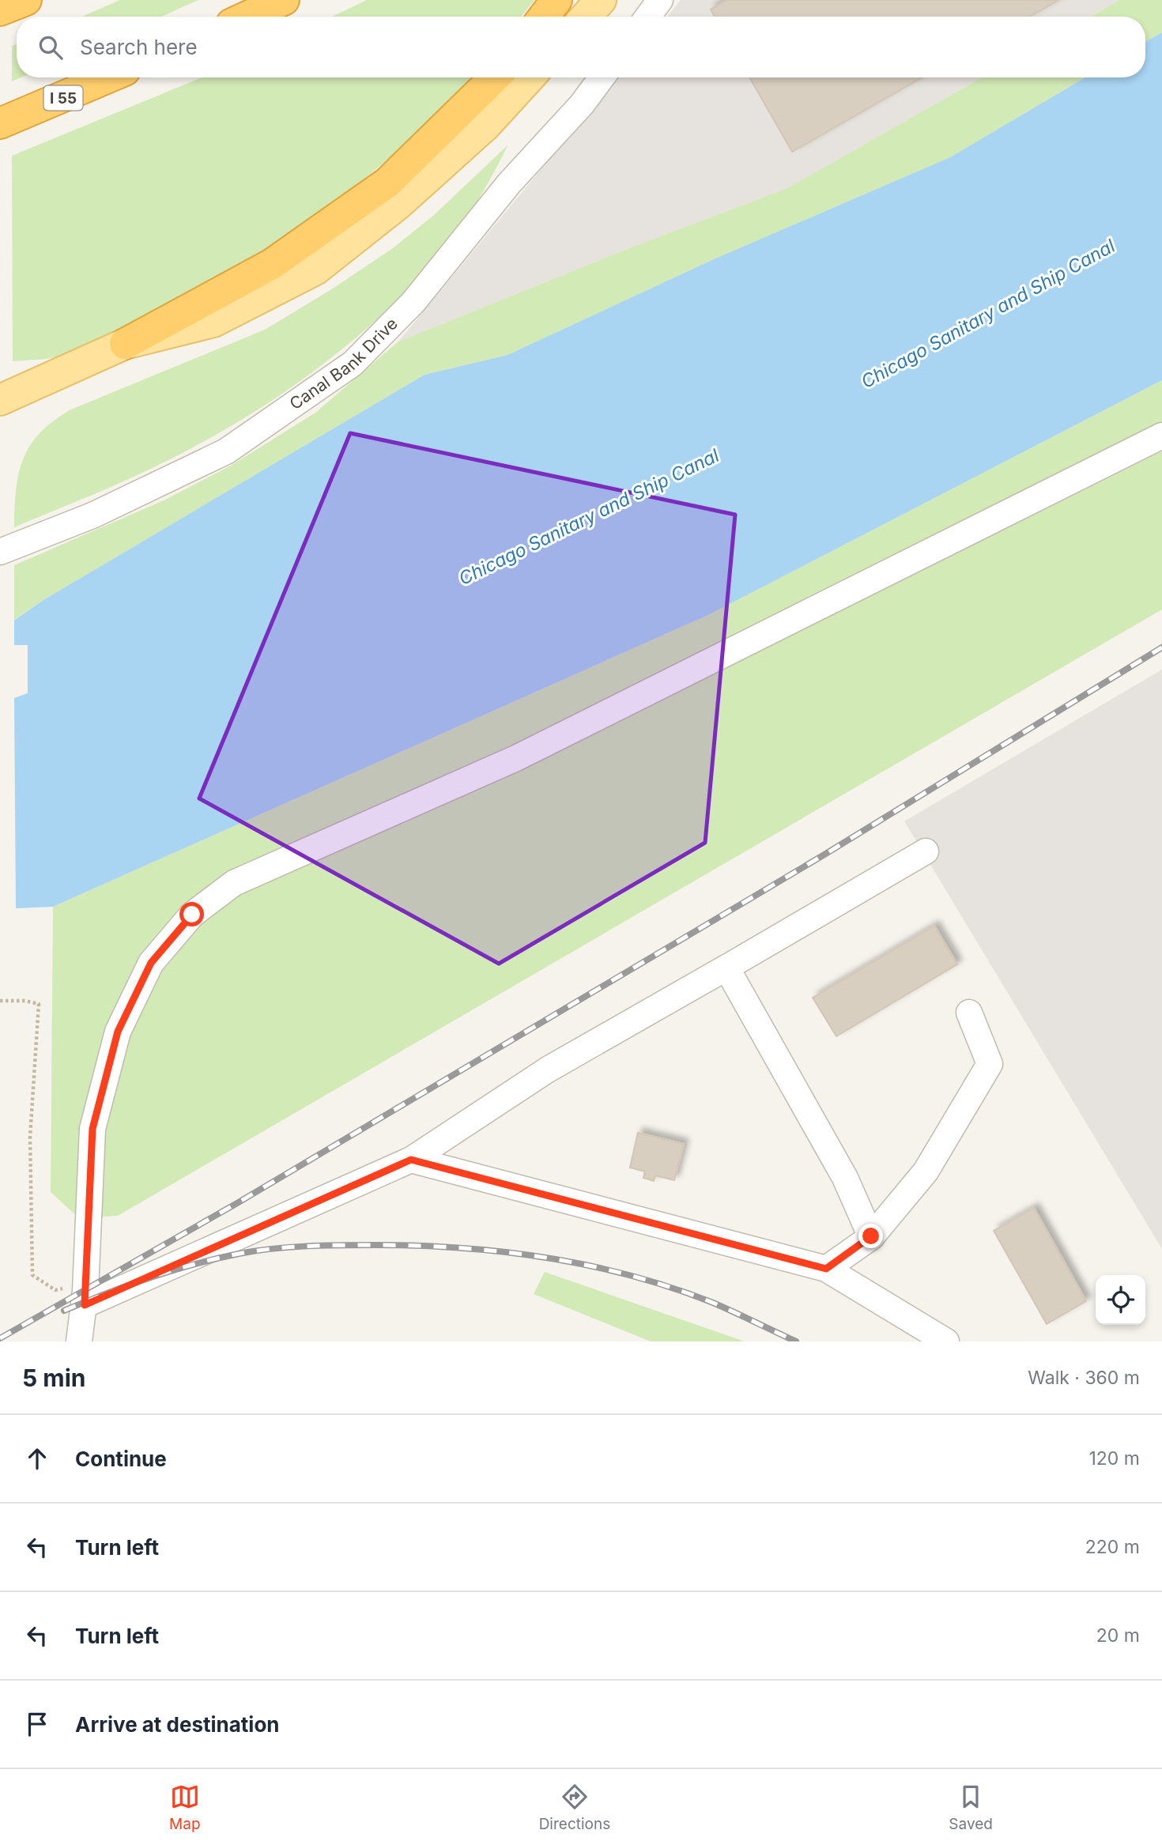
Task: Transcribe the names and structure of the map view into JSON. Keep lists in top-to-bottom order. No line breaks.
{"streets":{"highway":["I 55"],"street":["Canal Bank Drive"]},"water":["Chicago Sanitary and Ship Canal"],"page":{"search":"Search here","heading":["5 min","Walk · 360 m"],"list":[["Continue","120 m"],["Turn left","220 m"],["Turn left","20 m"],"Arrive at destination"],"nav":["Map","Directions","Saved"]}}
